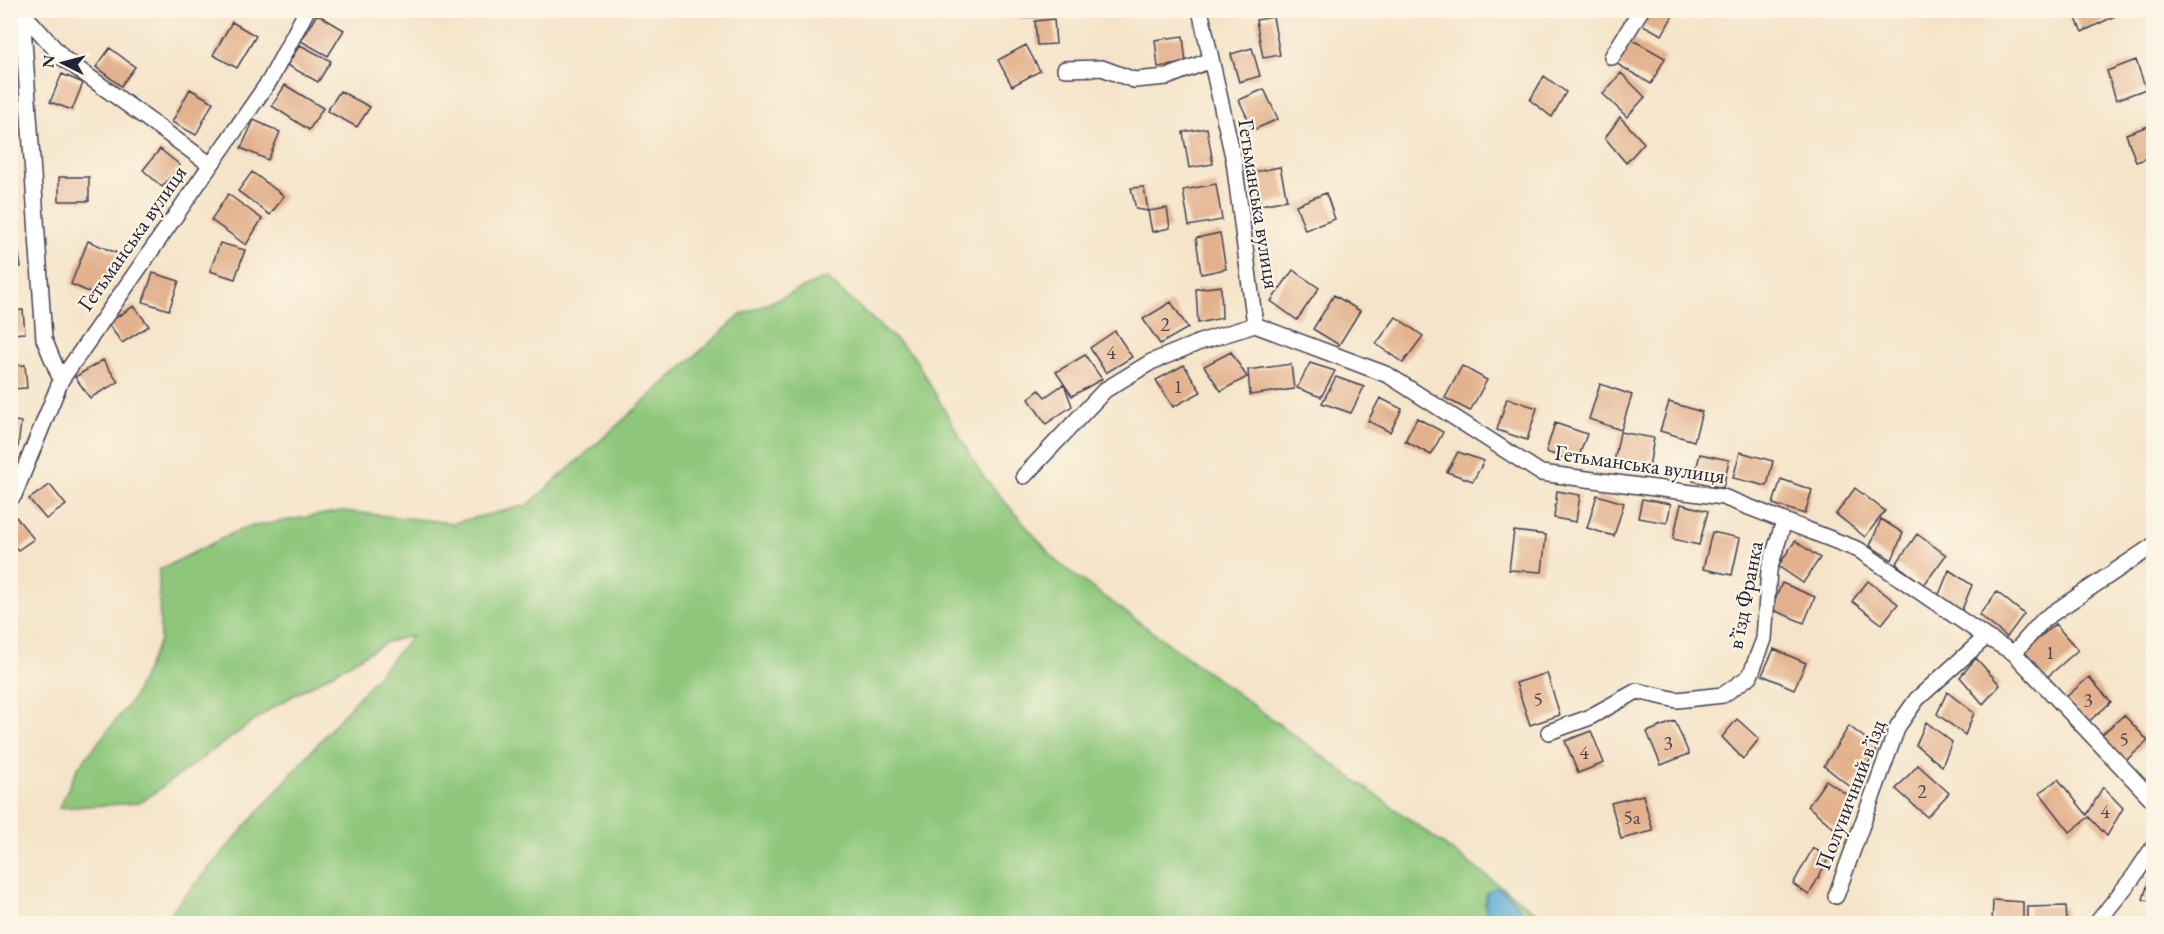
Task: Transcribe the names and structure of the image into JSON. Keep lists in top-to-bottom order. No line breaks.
{"streets":{"street":["Гетьманська вулиця","в’їзд Франка","Полуничний в’їзд"]},"crossings":[["Гетьманська вулиця","в’їзд Франка"],["Гетьманська вулиця","Полуничний в’їзд"]],"house_numbers":["2","4","1","1","5","3","5","3","4","2","4","5а"],"north":"left"}
